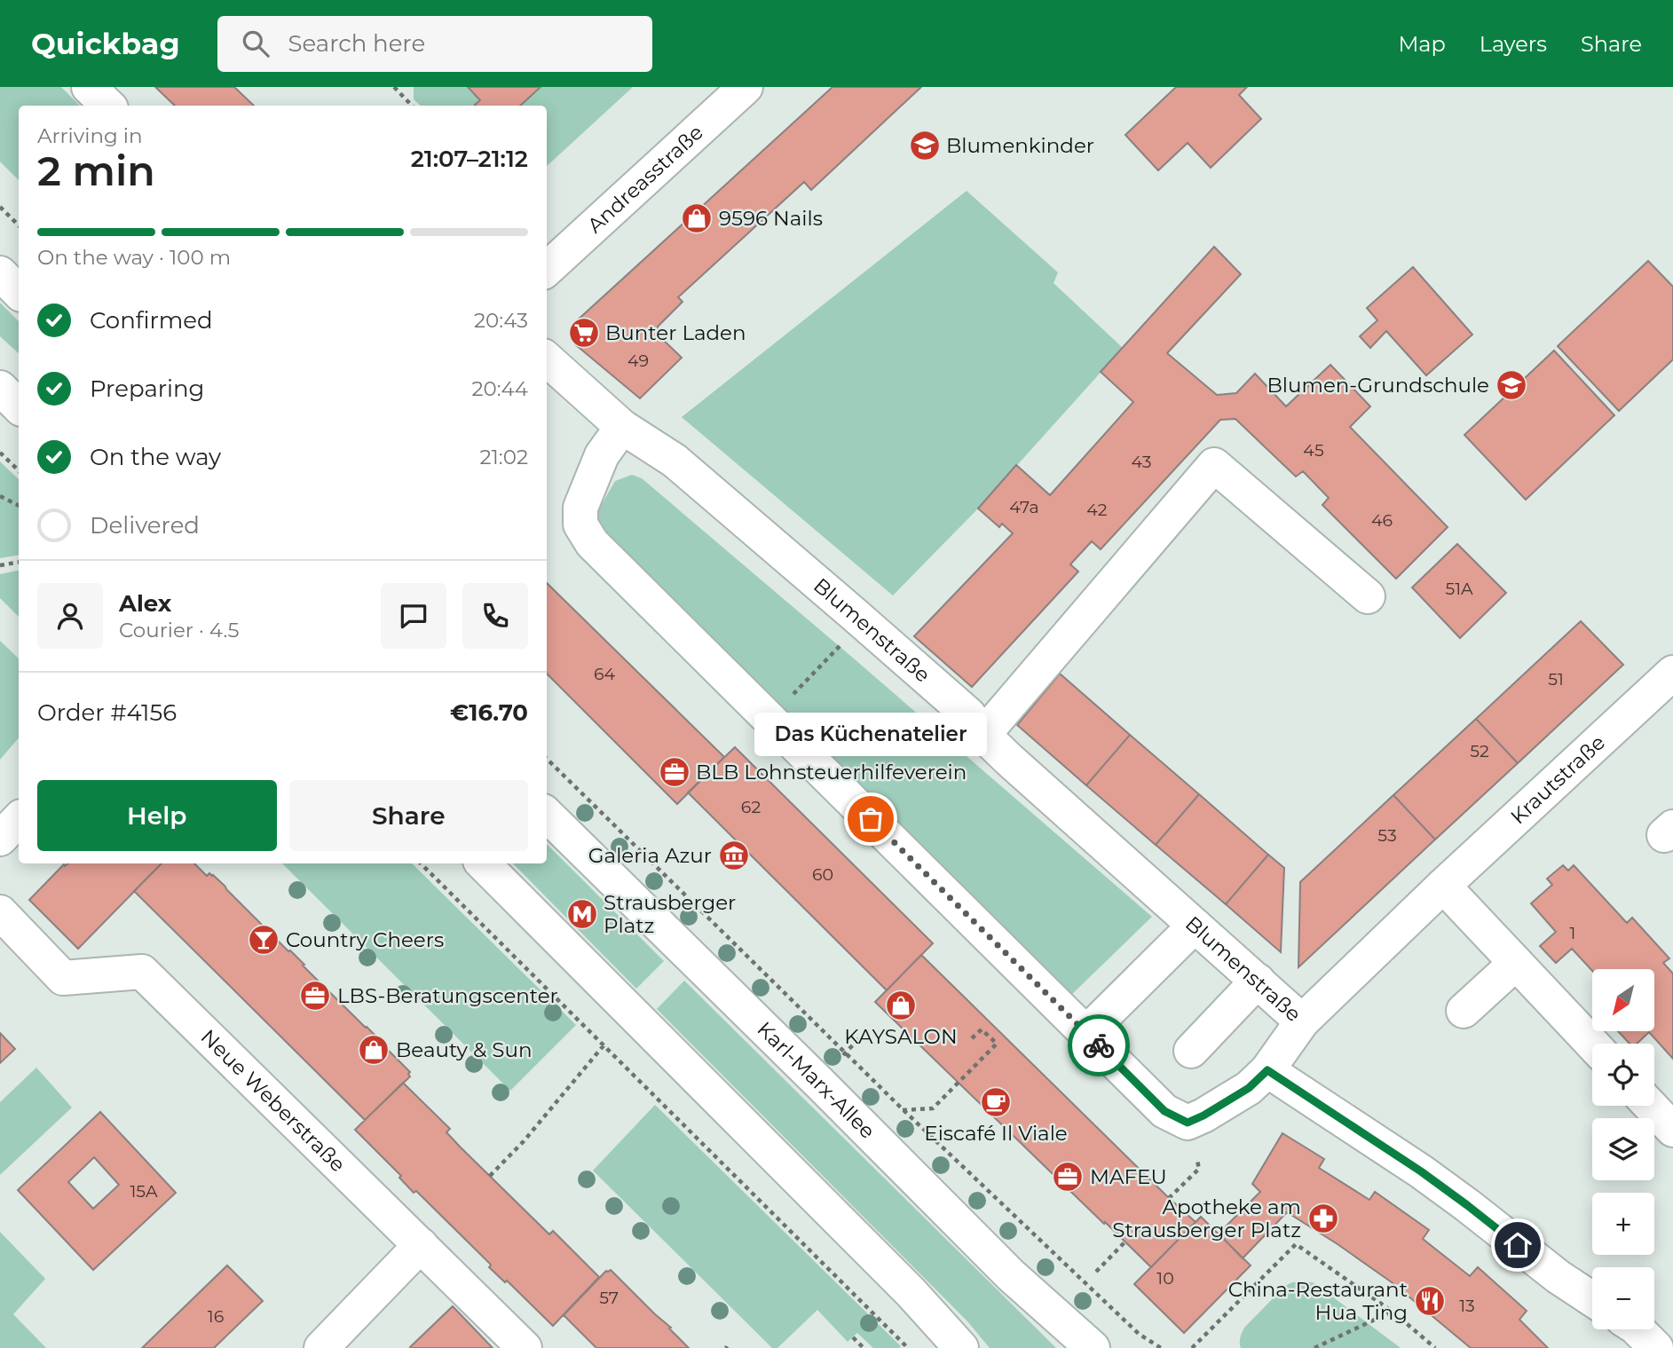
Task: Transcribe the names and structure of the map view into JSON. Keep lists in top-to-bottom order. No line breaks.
{"streets":{"street":["Andreasstraße","Blumenstraße","Krautstraße","Karl-Marx-Allee","Neue Weberstraße"]},"crossings":[["Blumenstraße","Krautstraße"]],"places":{"school or university":["Blumenkinder","Blumen-Grundschule"],"shop":["9596 Nails","KAYSALON","Beauty & Sun"],"supermarket":["Bunter Laden"],"office":["BLB Lohnsteuerhilfeverein","LBS-Beratungscenter","MAFEU"],"other":["Das Küchenatelier"],"museum":["Galeria Azur"],"metro station":["Strausberger Platz"],"bar":["Country Cheers"],"cafe":["Eiscafé Il Viale"],"pharmacy":["Apotheke am Strausberger Platz"],"restaurant":["China-Restaurant Hua Ting"]},"house_numbers":["49","45","43","47a","42","46","51A","64","51","52","62","53","60","1","15A","10","57","13","16"],"north":"bottom left","page":{"header":"Quickbag","search":"Search here","nav":["Map","Layers","Share"],"heading":["2 min","Arriving in","21:07–21:12"],"panel":["Alex","Courier · 4.5","Order #4156","€16.70"],"bar":"On the way · 100 m","list":[["Confirmed","20:43"],["Preparing","20:44"],["On the way","21:02"],"Delivered"],"bubble":"Das Küchenatelier","buttons":["Help","Share"],"map_buttons":["+","−"]}}
